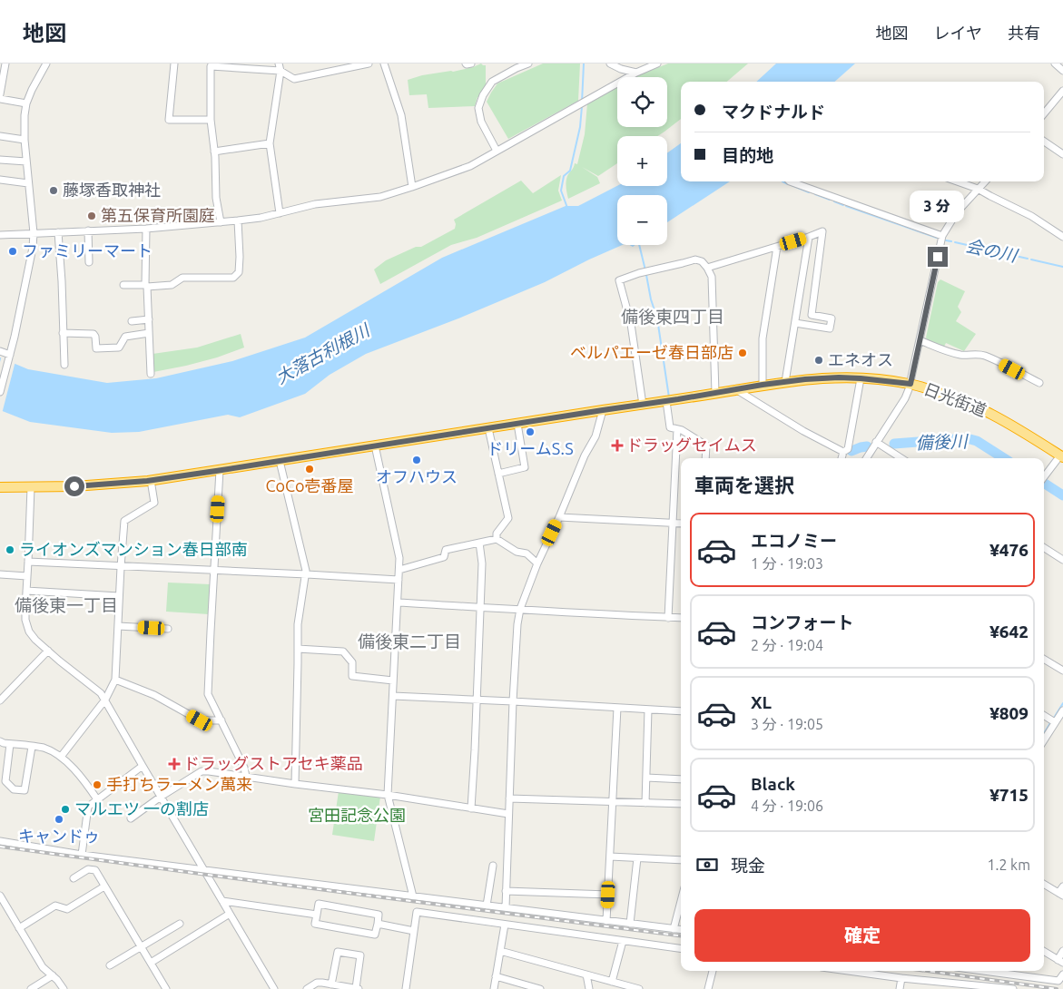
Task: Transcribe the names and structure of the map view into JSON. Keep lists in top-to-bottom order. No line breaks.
{"streets":{"highway":["日光街道"]},"districts":["備後東四丁目","備後東一丁目","備後東二丁目"],"water":["会の川","大落古利根川","備後川"],"parks":["宮田記念公園"],"places":{"other":["藤塚香取神社","第五保育所園庭","ファミリーマート","ベルパエーゼ春日部店","エネオス","ドリームS.S","オフハウス","CoCo壱番屋","ライオンズマンション春日部南","手打ちラーメン萬来","マルエツ 一の割店","キャンドゥ"],"health":["ドラッグセイムス","ドラッグストアセキ薬品"]},"page":{"header":"地図","nav":["地図","レイヤ","共有"],"map_buttons":["+","−"],"banner":["マクドナルド","目的地"],"bubble":"3 分","heading":"車両を選択","list":[{"name":"エコノミー","note":"1 分 · 19:03","value":"¥476"},{"name":"コンフォート","note":"2 分 · 19:04","value":"¥642"},{"name":"XL","note":"3 分 · 19:05","value":"¥809"},{"name":"Black","note":"4 分 · 19:06","value":"¥715"}],"pay":["現金","1.2 km"],"buttons":"確定"}}
